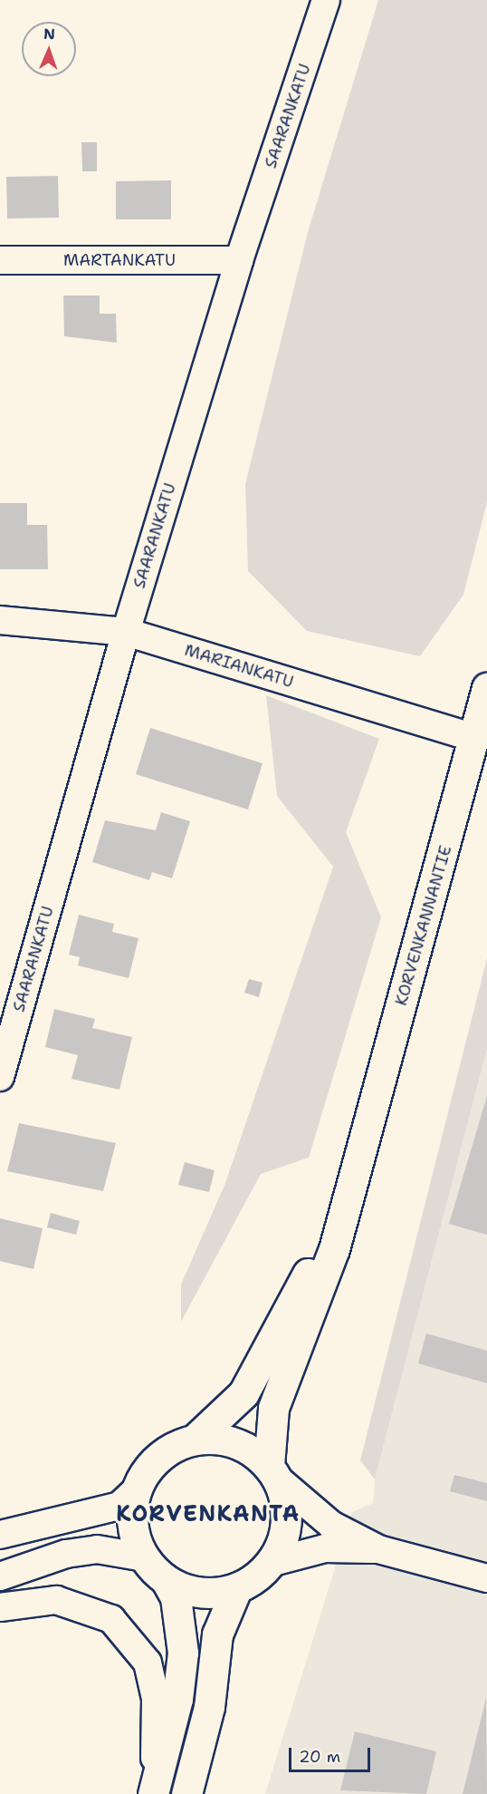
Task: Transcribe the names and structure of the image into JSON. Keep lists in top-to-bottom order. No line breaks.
{"streets":{"main road":["KORVENKANNANTIE"],"street":["SAARANKATU","MARTANKATU","MARIANKATU"]},"crossings":[["SAARANKATU","MARTANKATU"],["SAARANKATU","MARIANKATU"],["MARIANKATU","KORVENKANNANTIE"]],"districts":["KORVENKANTA"],"scale_bar":"20 m","north":"top"}
